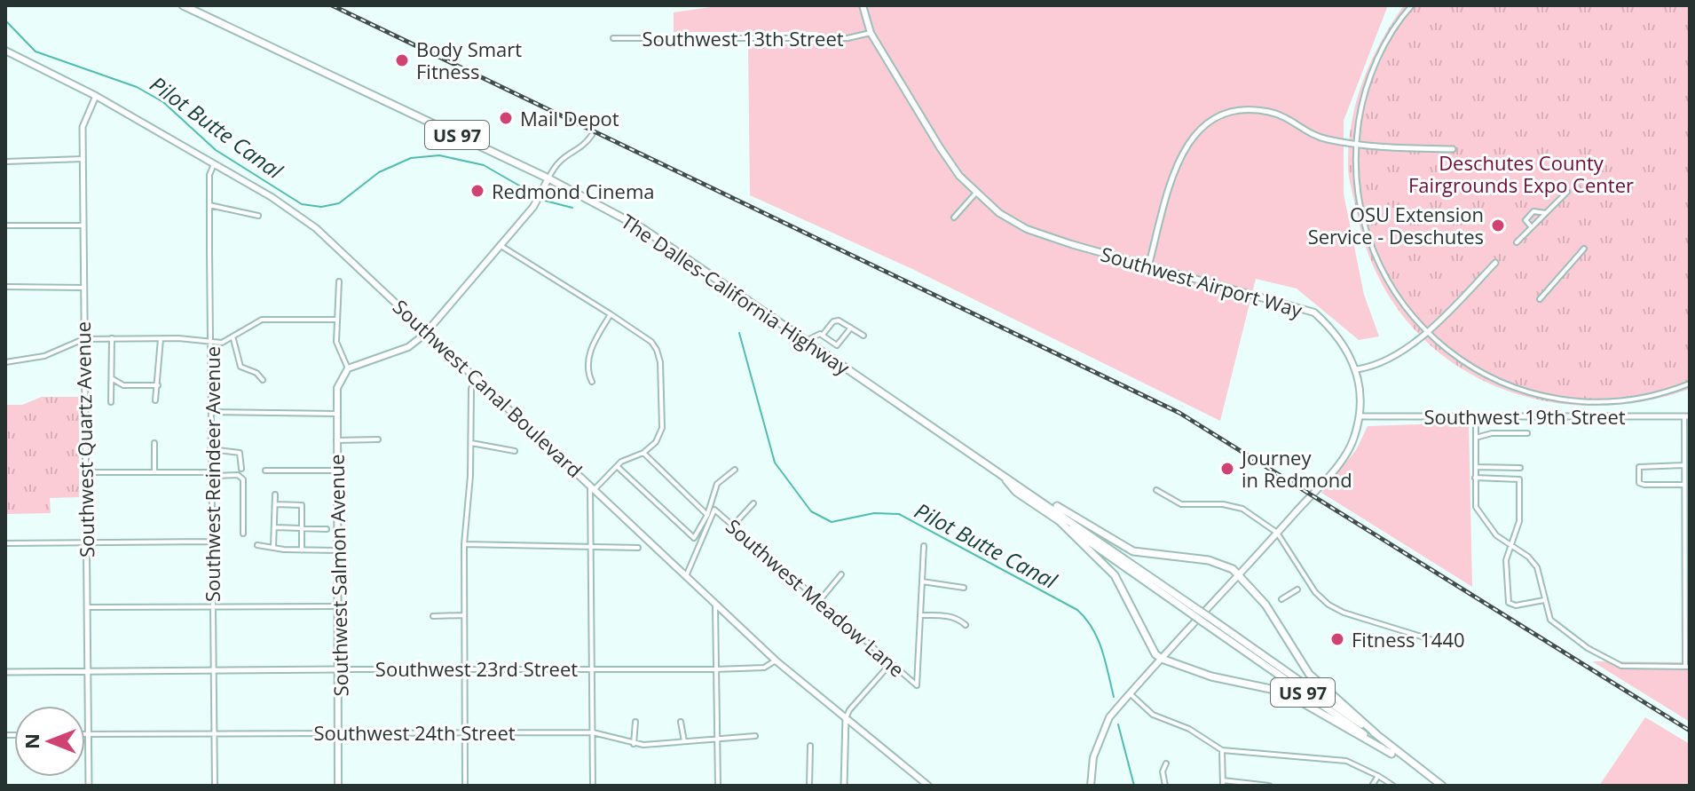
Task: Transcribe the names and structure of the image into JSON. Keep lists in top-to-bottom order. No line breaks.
{"streets":{"highway":["US 97","The Dalles-California Highway"],"main road":["Southwest Airport Way","Southwest Canal Boulevard","Southwest Salmon Avenue"],"street":["Southwest 13th Street","Southwest 19th Street","Southwest Quartz Avenue","Southwest Reindeer Avenue","Southwest Meadow Lane","Southwest 23rd Street","Southwest 24th Street"]},"crossings":[["Southwest 13th Street","Southwest Airport Way"],["Southwest Airport Way","Southwest 19th Street"],["Southwest Canal Boulevard","Southwest Quartz Avenue"],["Southwest Canal Boulevard","Southwest Reindeer Avenue"],["Southwest Canal Boulevard","Southwest Meadow Lane"],["Southwest Canal Boulevard","Southwest 23rd Street"],["Southwest Quartz Avenue","Southwest 23rd Street"],["Southwest Quartz Avenue","Southwest 24th Street"],["Southwest Reindeer Avenue","Southwest 23rd Street"],["Southwest Reindeer Avenue","Southwest 24th Street"],["Southwest Salmon Avenue","Southwest 23rd Street"],["Southwest Salmon Avenue","Southwest 24th Street"]],"water":["Pilot Butte Canal"],"parks":["Deschutes County Fairgrounds Expo Center"],"places":["Body Smart Fitness","Mail Depot","Redmond Cinema","OSU Extension Service - Deschutes","Journey in Redmond","Fitness 1440"],"north":"left"}
